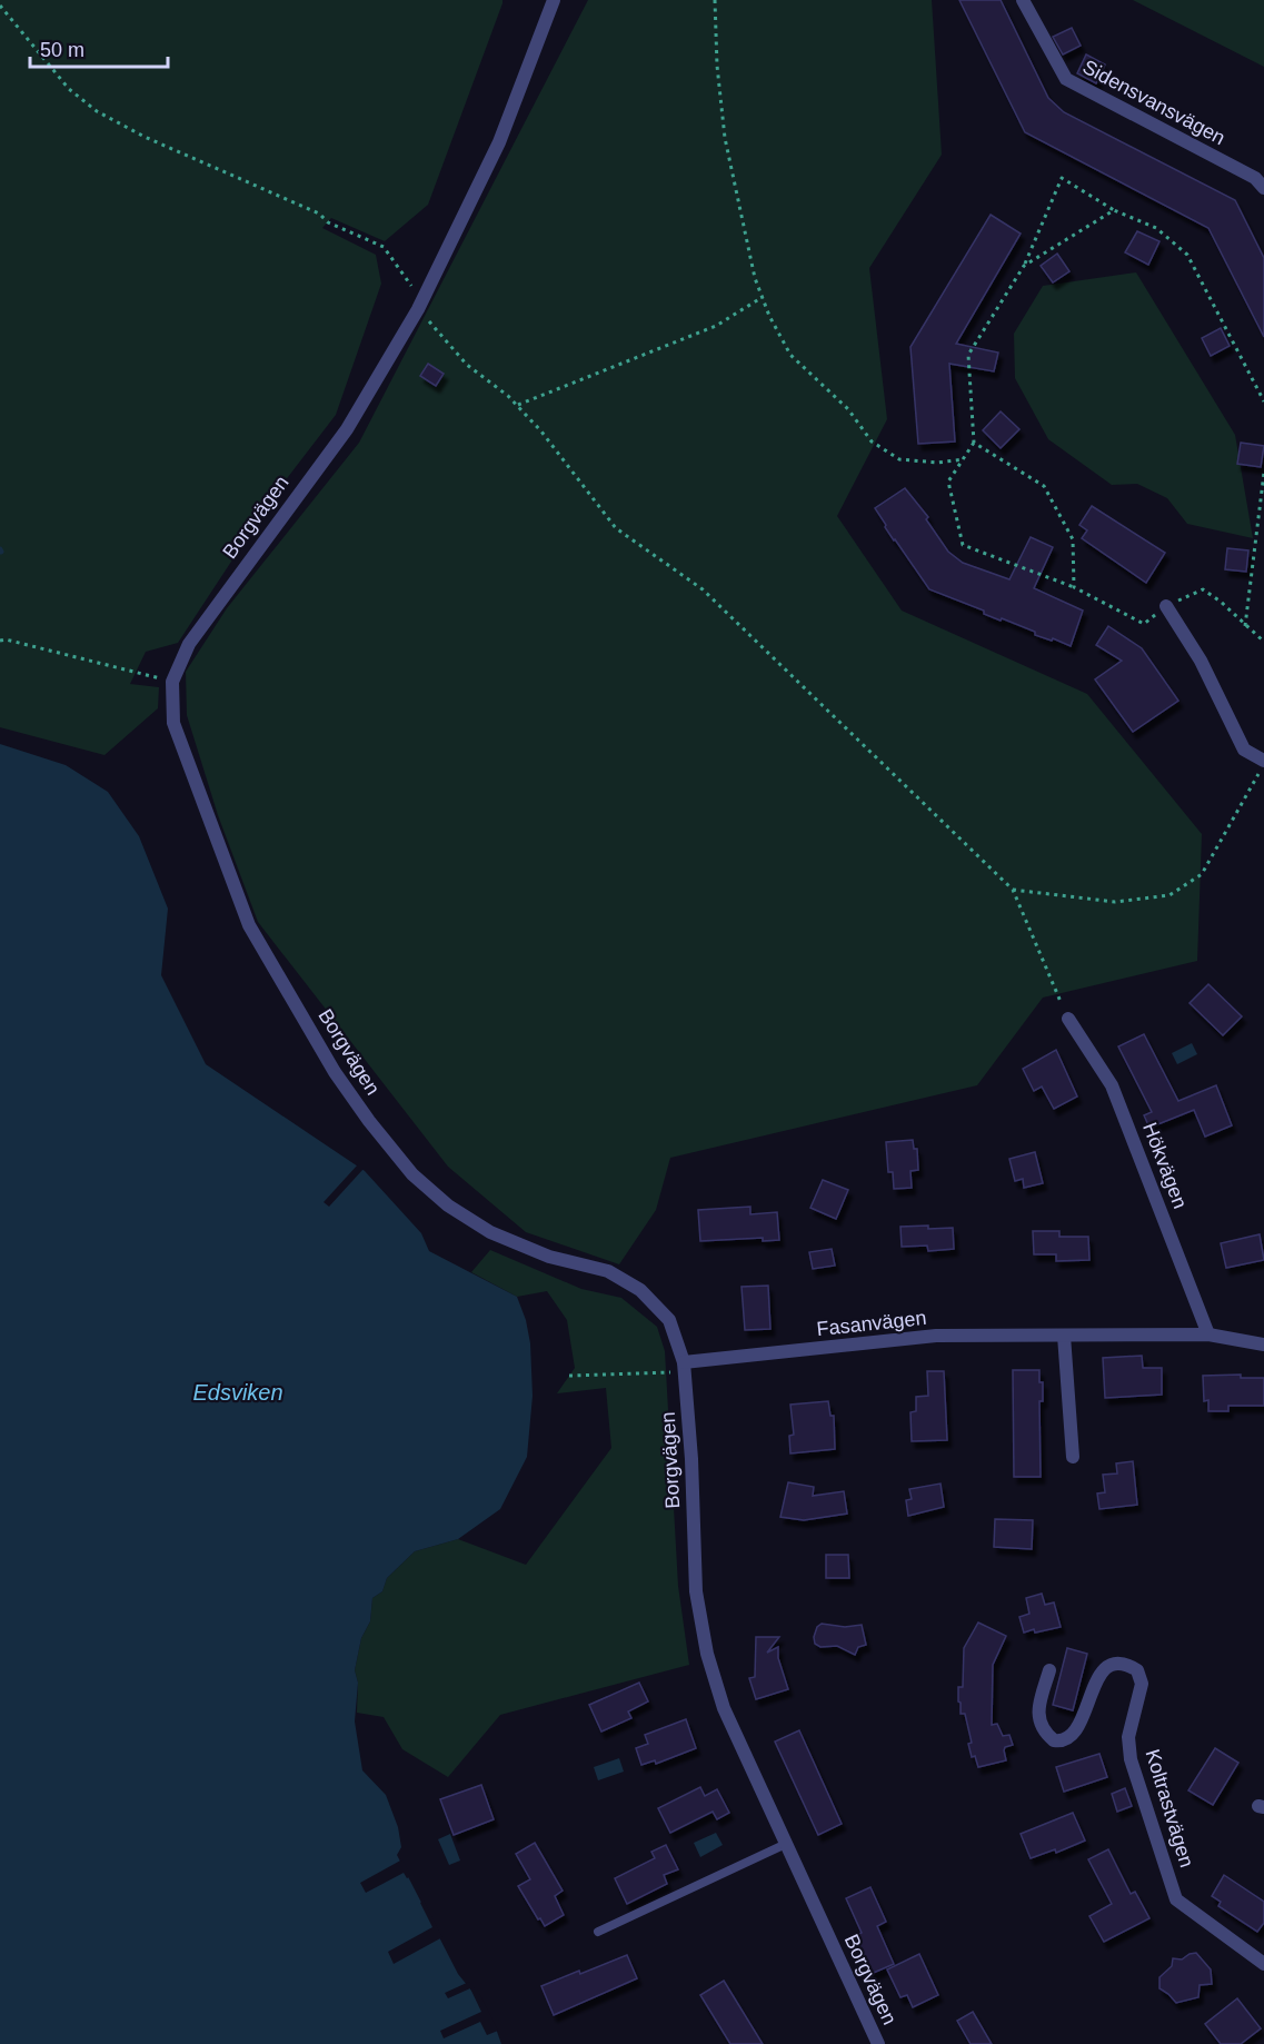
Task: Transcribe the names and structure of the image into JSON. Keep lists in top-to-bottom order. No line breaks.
{"streets":{"street":["Sidensvansvägen","Borgvägen","Hökvägen","Fasanvägen","Koltrastvägen"]},"crossings":[["Borgvägen","Fasanvägen"],["Hökvägen","Fasanvägen"]],"water":["Edsviken"],"scale_bar":"50 m"}
